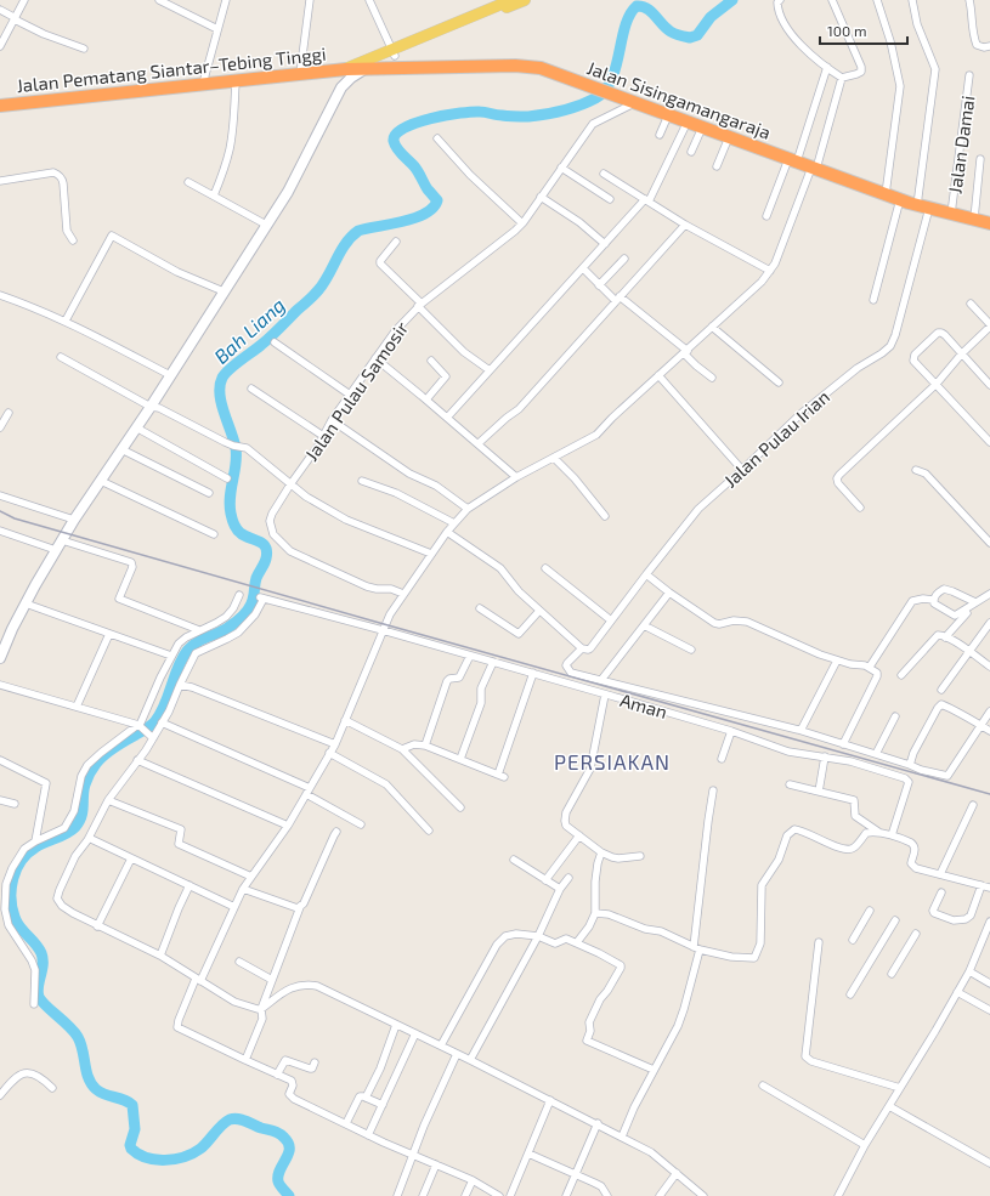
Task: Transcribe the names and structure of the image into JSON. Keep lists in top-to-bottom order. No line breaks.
{"streets":{"highway":["Jalan Pematang Siantar–Tebing Tinggi","Jalan Sisingamangaraja"],"street":["Jalan Damai","Jalan Pulau Samosir","Jalan Pulau Irian","Aman"]},"crossings":[["Jalan Pematang Siantar–Tebing Tinggi","Jalan Sisingamangaraja"],["Jalan Sisingamangaraja","Jalan Damai"],["Jalan Sisingamangaraja","Jalan Pulau Samosir"],["Jalan Sisingamangaraja","Jalan Pulau Irian"]],"districts":["PERSIAKAN"],"water":["Bah Liang"],"scale_bar":"100 m"}
